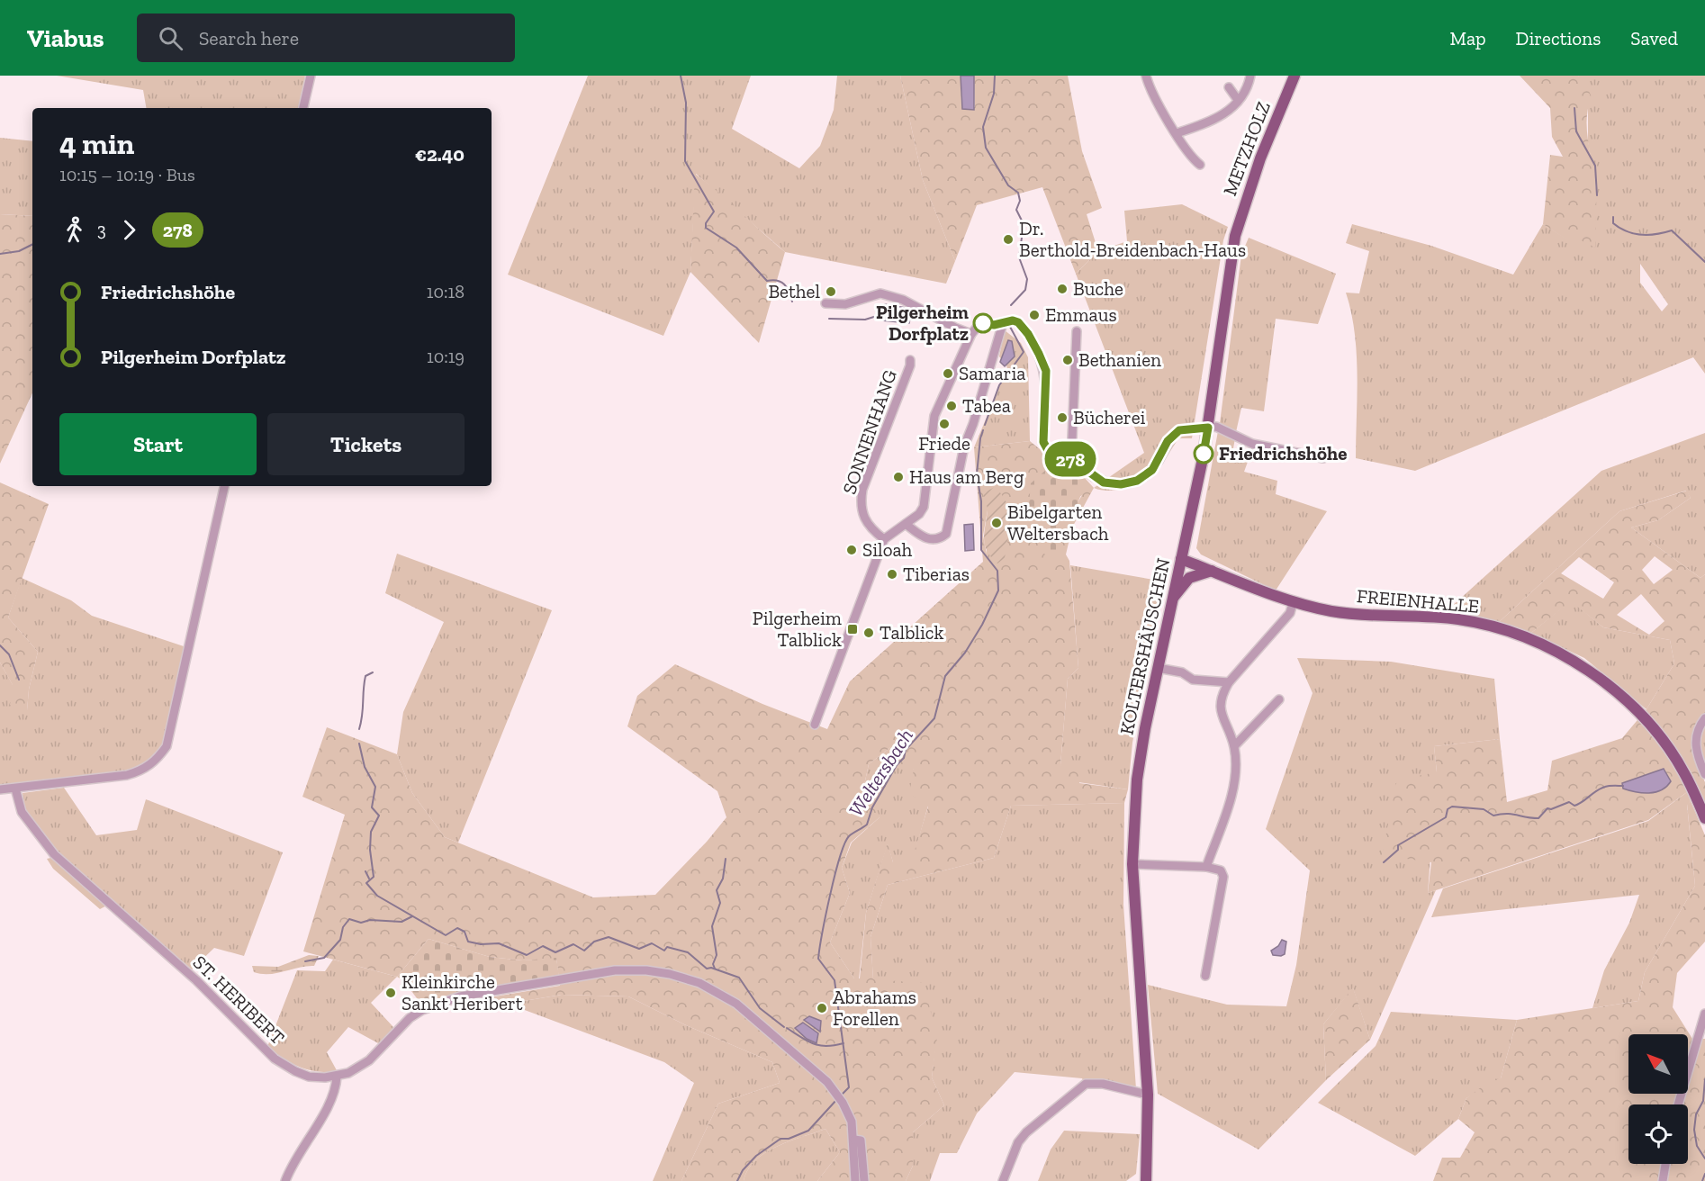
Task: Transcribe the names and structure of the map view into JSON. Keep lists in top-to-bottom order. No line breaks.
{"streets":{"main road":["METZHOLZ","FREIENHALLE","KOLTERSHÄUSCHEN"],"street":["SONNENHANG","ST. HERIBERT"]},"crossings":[["METZHOLZ","KOLTERSHÄUSCHEN"],["FREIENHALLE","KOLTERSHÄUSCHEN"]],"water":["Weltersbach"],"places":{"other":["Dr. Berthold-Breidenbach-Haus","Buche","Bethel","Emmaus","Pilgerheim Dorfplatz","Bethanien","Samaria","Tabea","Bücherei","Friede","Friedrichshöhe","Haus am Berg","Bibelgarten Weltersbach","Siloah","Tiberias","Talblick","Kleinkirche Sankt Heribert","Abrahams Forellen"],"transit":["Pilgerheim Talblick"]},"lines":["bus line 278"],"north":"top left","page":{"header":"Viabus","search":"Search here","nav":["Map","Directions","Saved"],"on_map":"278","heading":["4 min","10:15 – 10:19 · Bus","€2.40"],"legs":["3","278"],"list":[{"name":"Friedrichshöhe","value":"10:18"},{"name":"Pilgerheim Dorfplatz","value":"10:19"}],"buttons":["Start","Tickets"]}}
